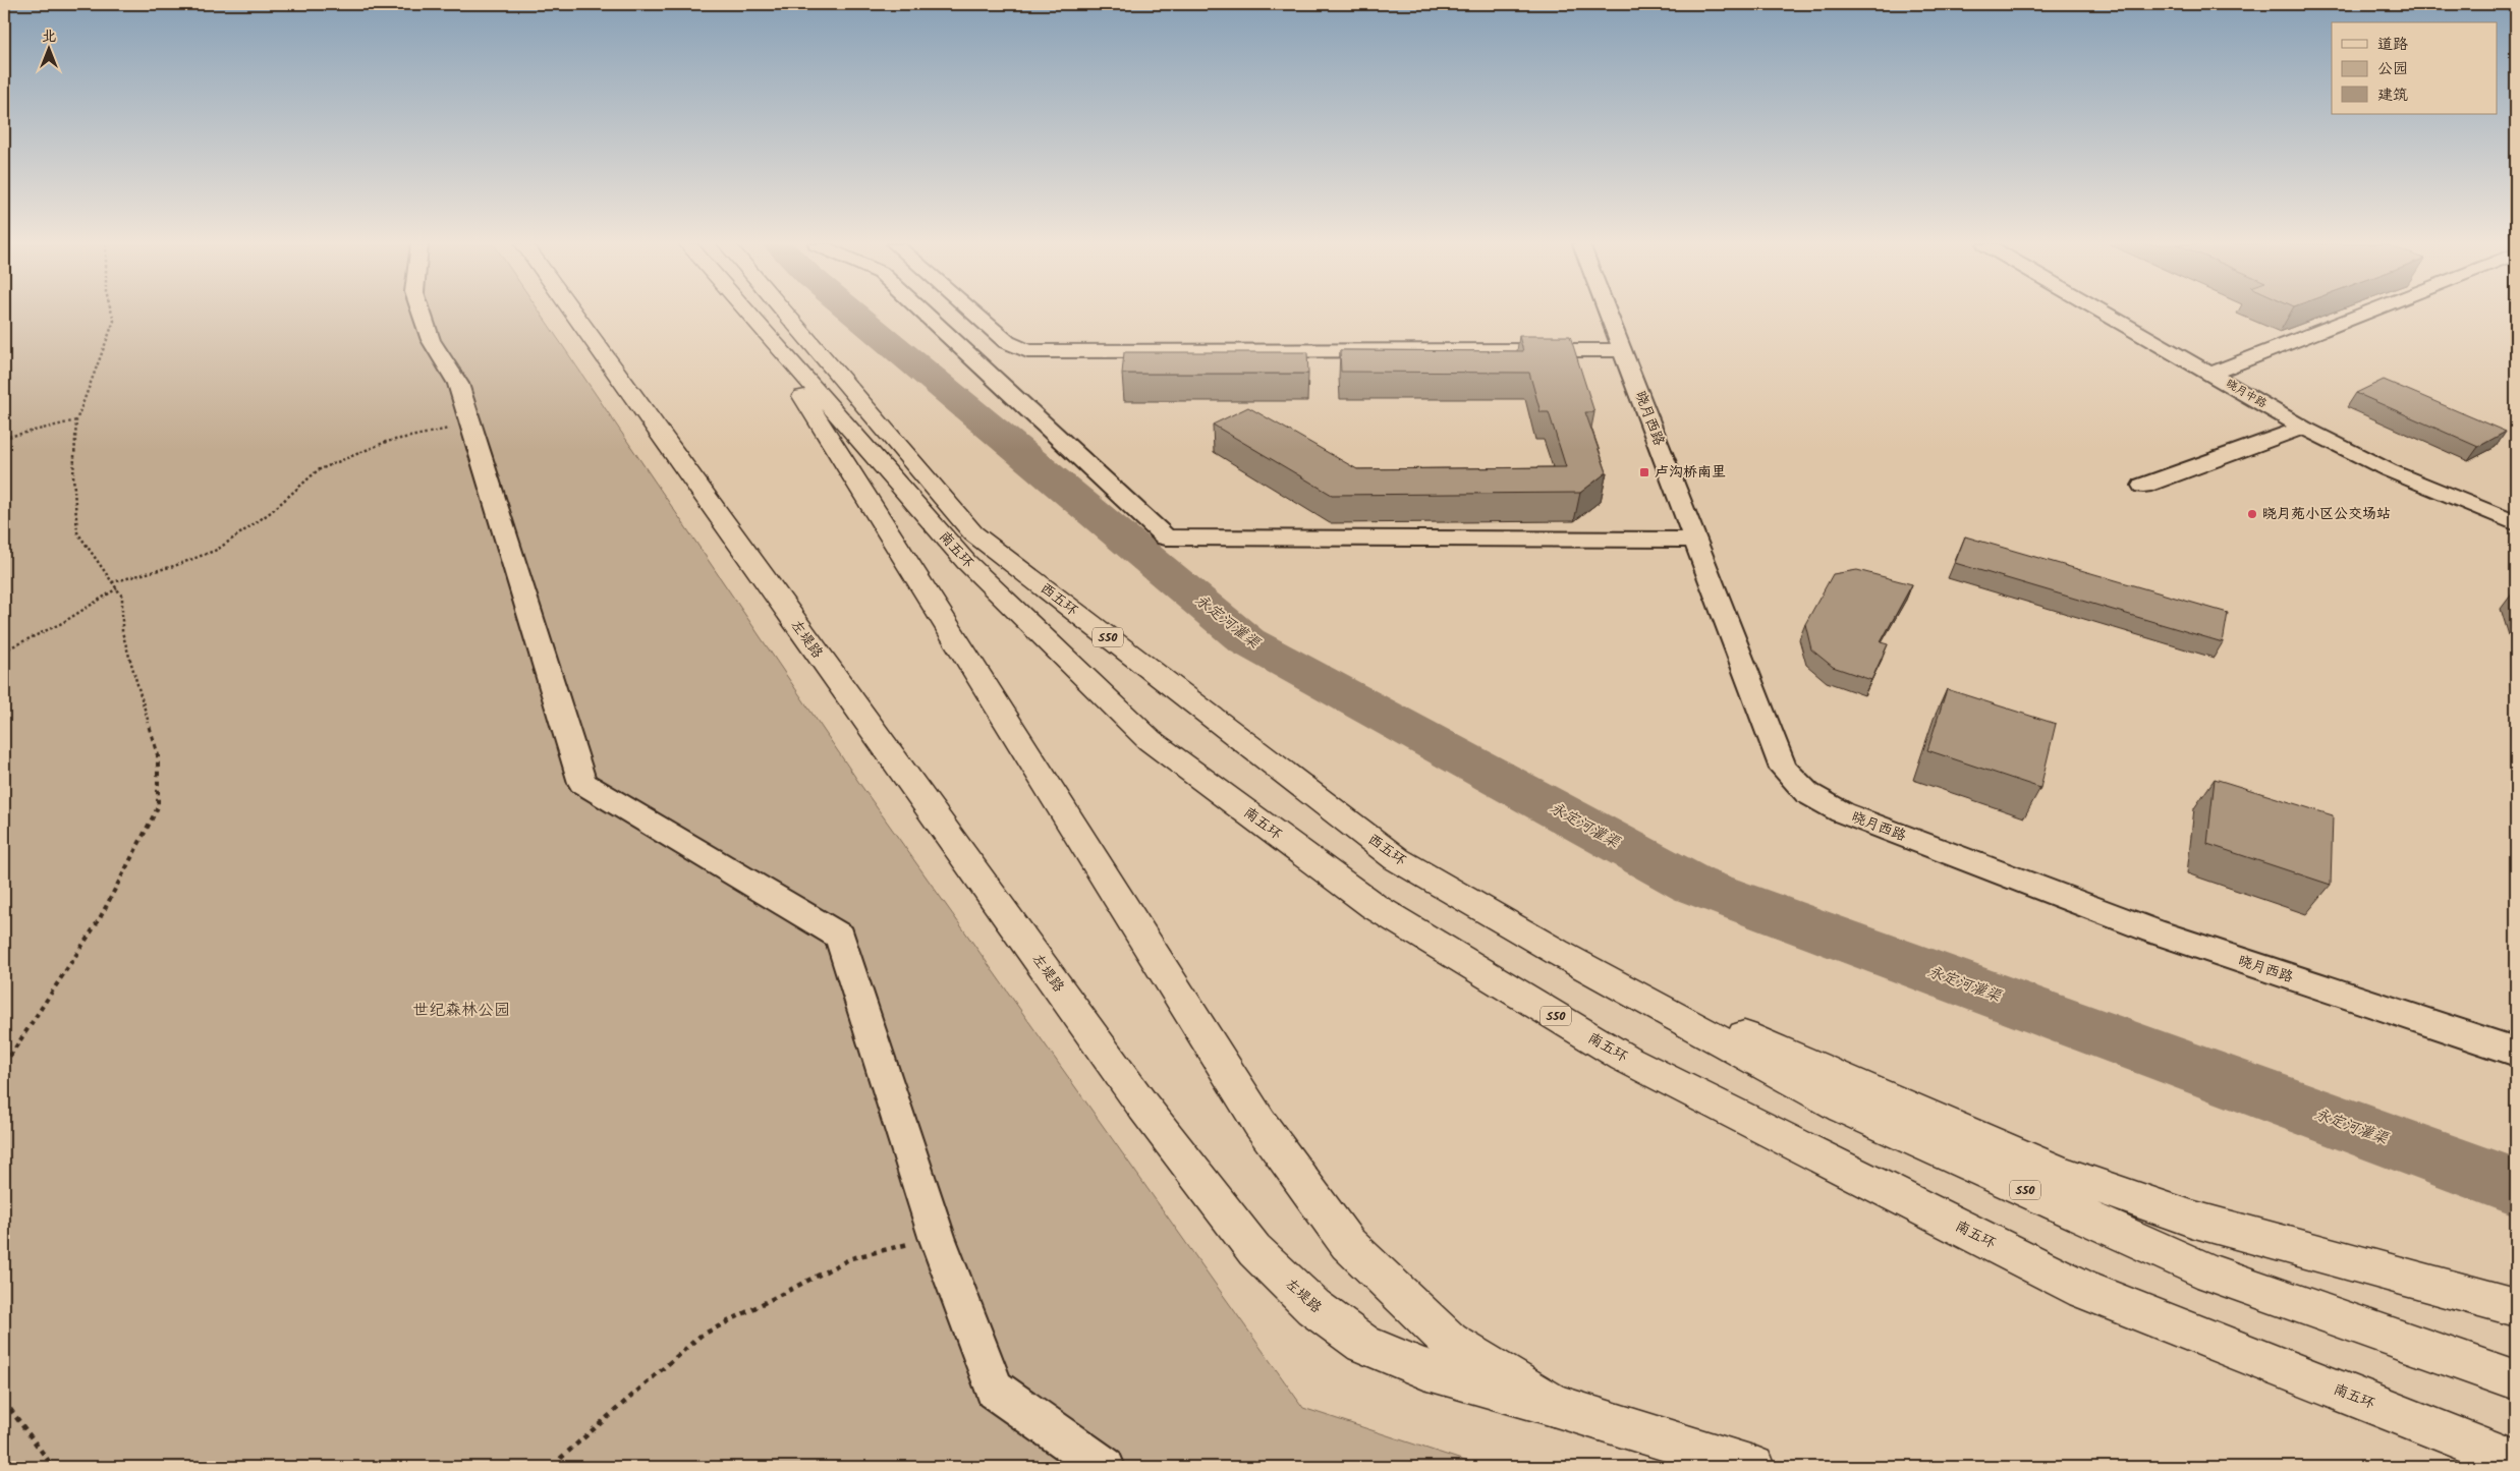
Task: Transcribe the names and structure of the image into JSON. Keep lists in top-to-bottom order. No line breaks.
{"streets":{"main road":["南五环","西五环","S50","左堤路"],"street":["晓月中路","晓月西路"]},"crossings":[["南五环","S50"],["西五环","S50"]],"water":["永定河灌渠"],"parks":["世纪森林公园"],"places":{"transit":["卢沟桥南里"],"other":["晓月苑小区公交场站"]},"legend":["道路","公园","建筑"],"north":"top"}
